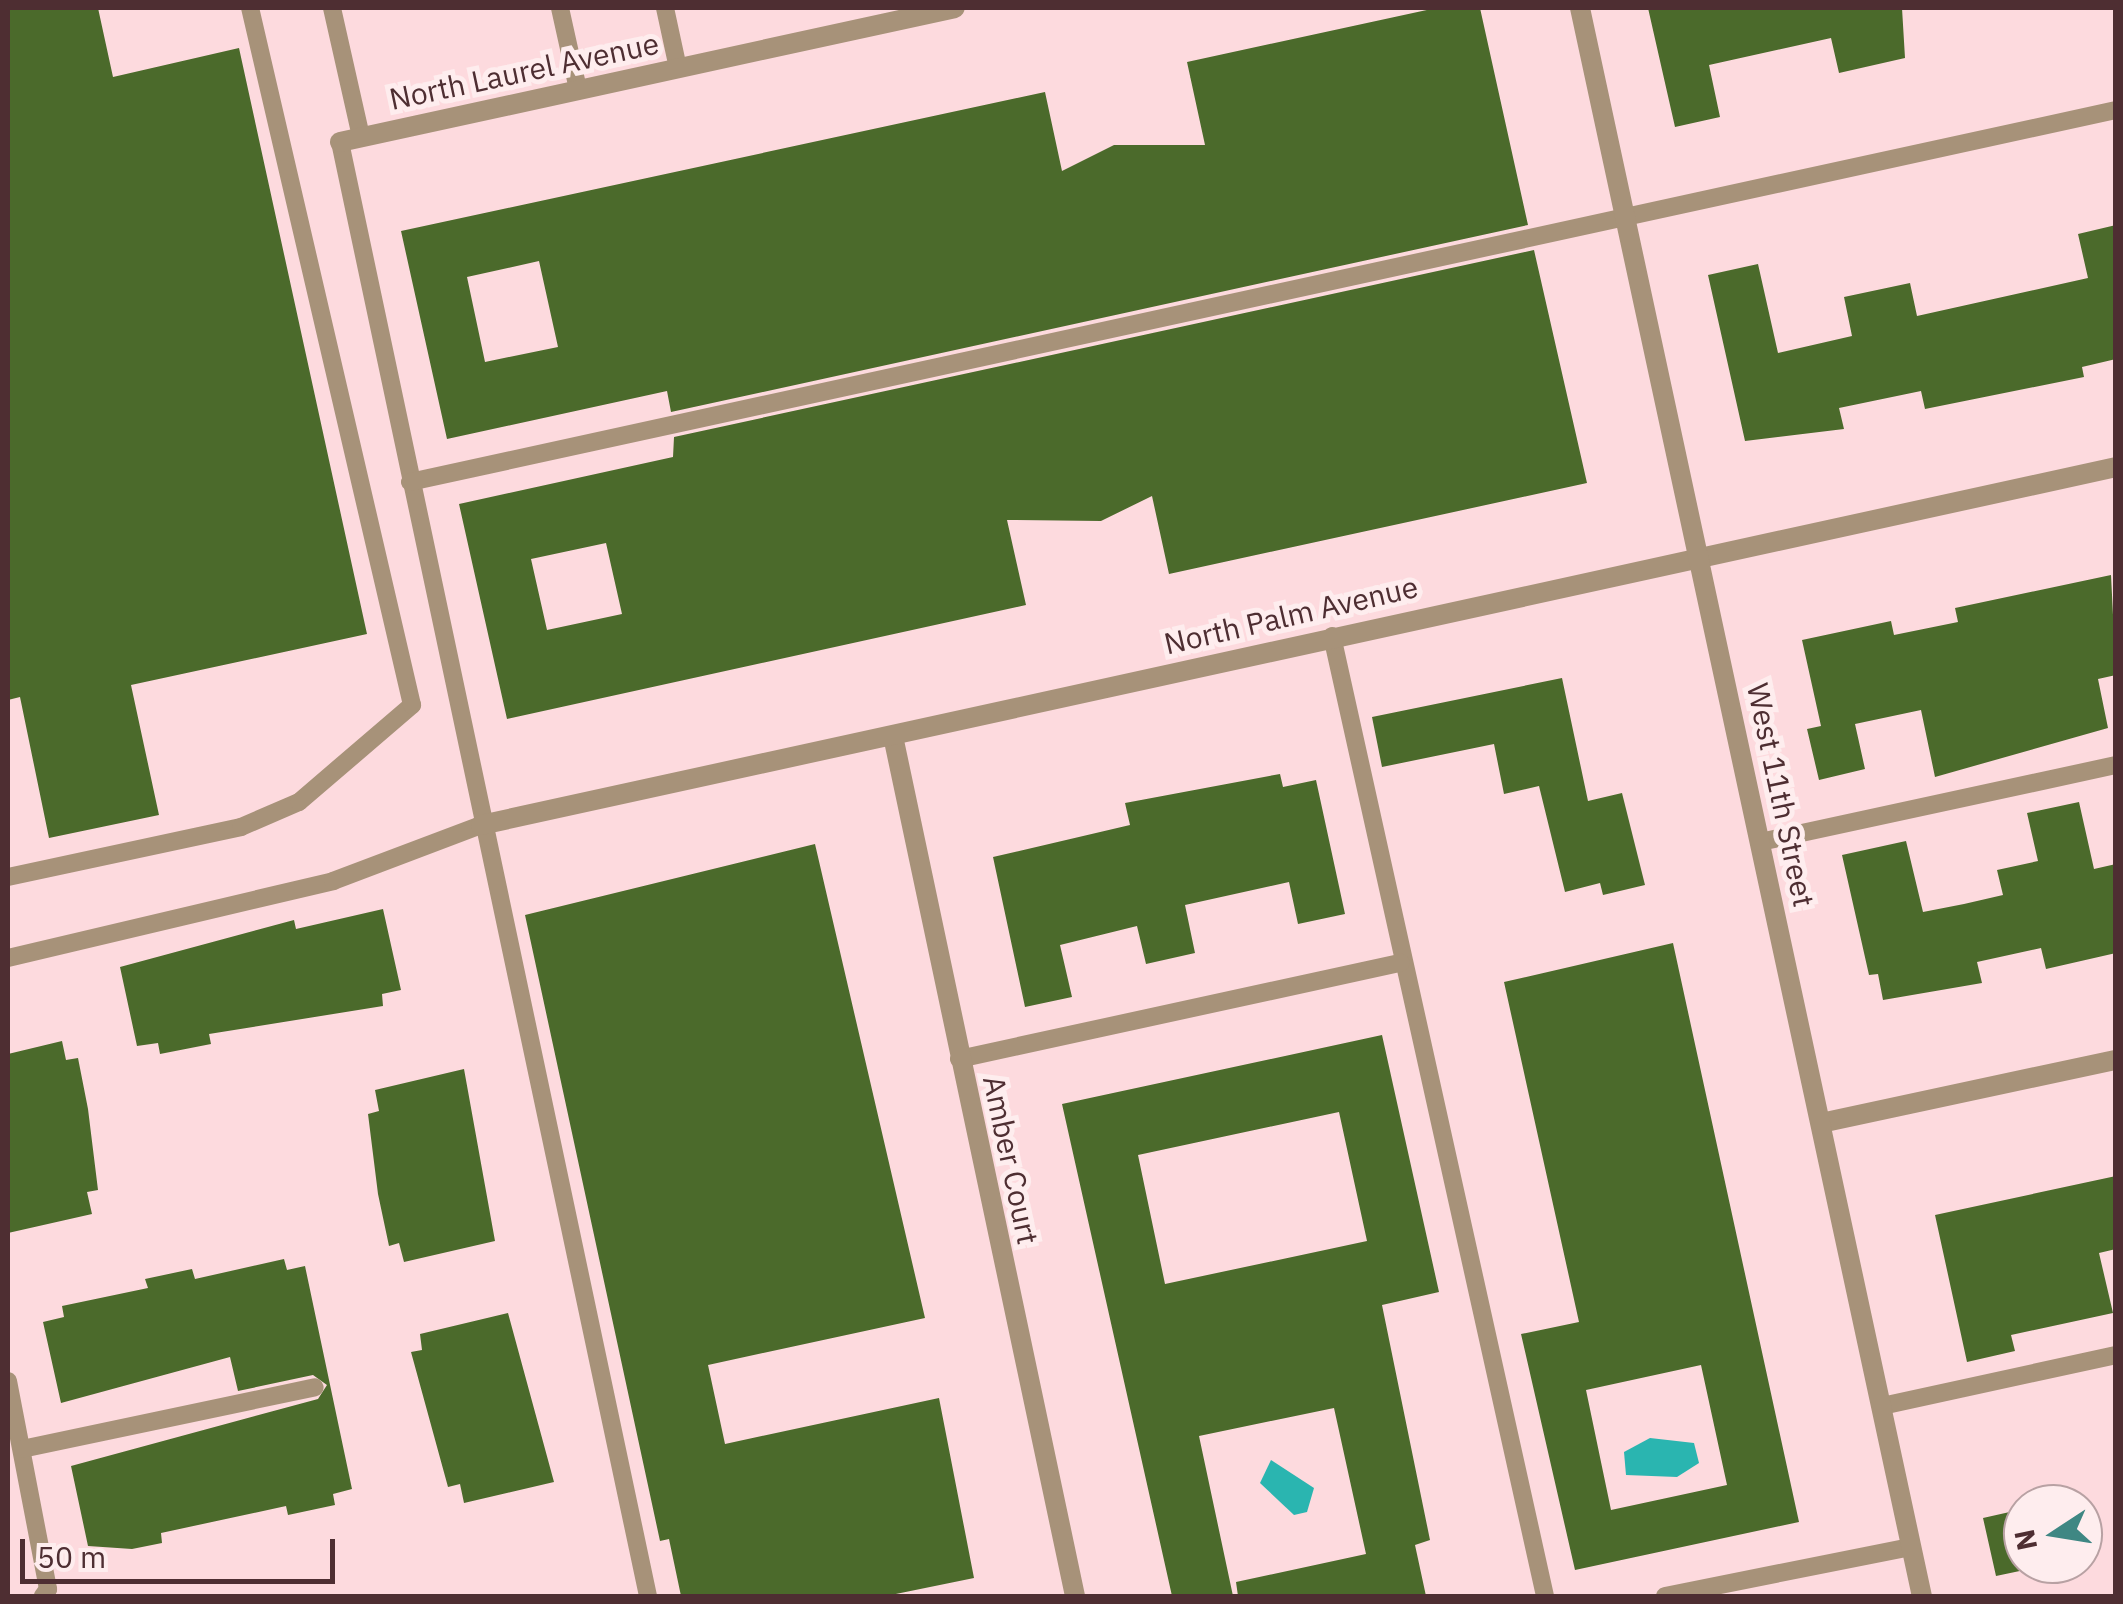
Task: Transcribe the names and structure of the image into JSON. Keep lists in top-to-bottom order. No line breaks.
{"streets":{"street":["North Laurel Avenue","North Palm Avenue","West 11th Street","Amber Court"]},"crossings":[["North Palm Avenue","West 11th Street"],["North Palm Avenue","Amber Court"]],"scale_bar":"50 m","north":"left"}
